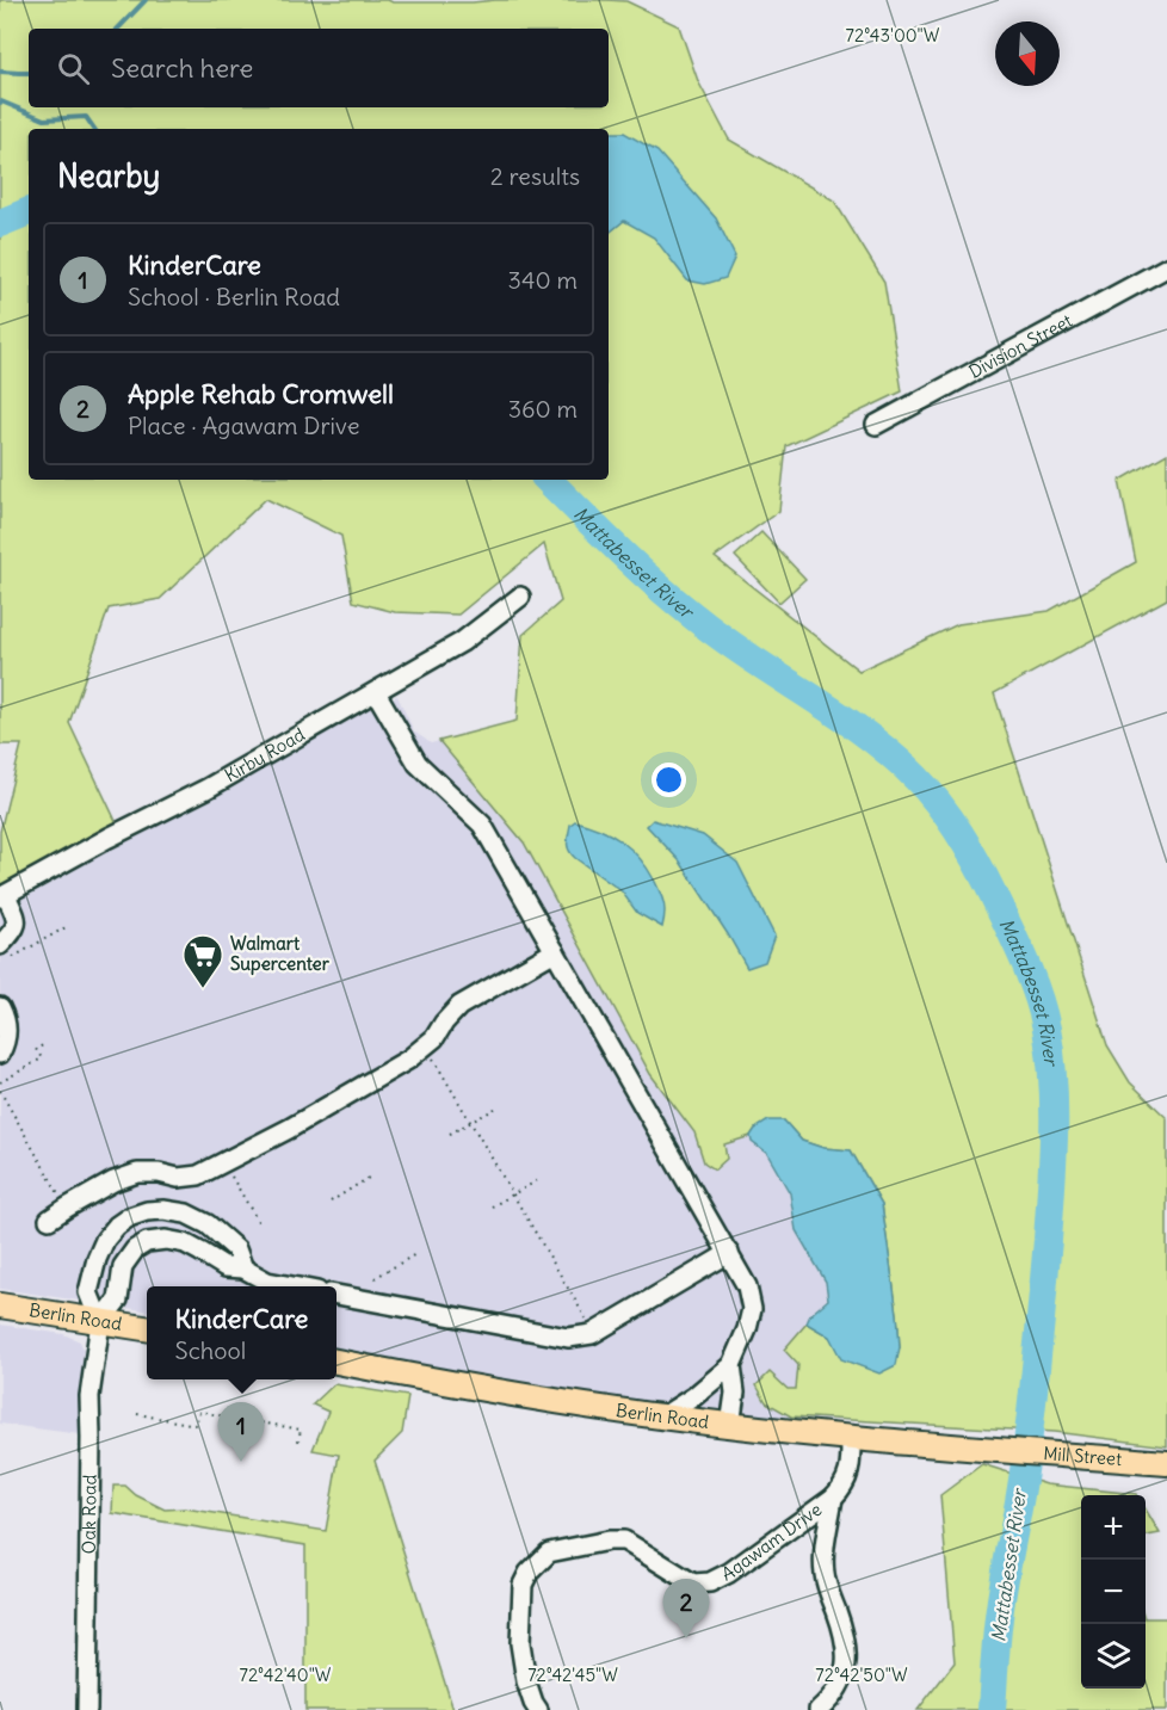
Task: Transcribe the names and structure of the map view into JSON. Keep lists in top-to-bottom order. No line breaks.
{"streets":{"main road":["Berlin Road","Mill Street"],"street":["Division Street","Kirby Road","Oak Road","Agawam Drive"]},"crossings":[["Berlin Road","Mill Street"],["Berlin Road","Oak Road"],["Berlin Road","Agawam Drive"]],"water":["Mattabesset River"],"places":{"supermarket":["Walmart Supercenter"]},"north":"bottom","page":{"search":"Search here","heading":["Nearby","2 results"],"list":[{"mark":"1","name":"KinderCare","note":"School · Berlin Road","value":"340 m"},{"mark":"2","name":"Apple Rehab Cromwell","note":"Place · Agawam Drive","value":"360 m"}],"popup":["KinderCare","School"],"pins":["1","2"],"map_buttons":["+","−"]},"coordinates":["72°43'00\"W","72°42'40\"W","72°42'45\"W","72°42'50\"W"]}
